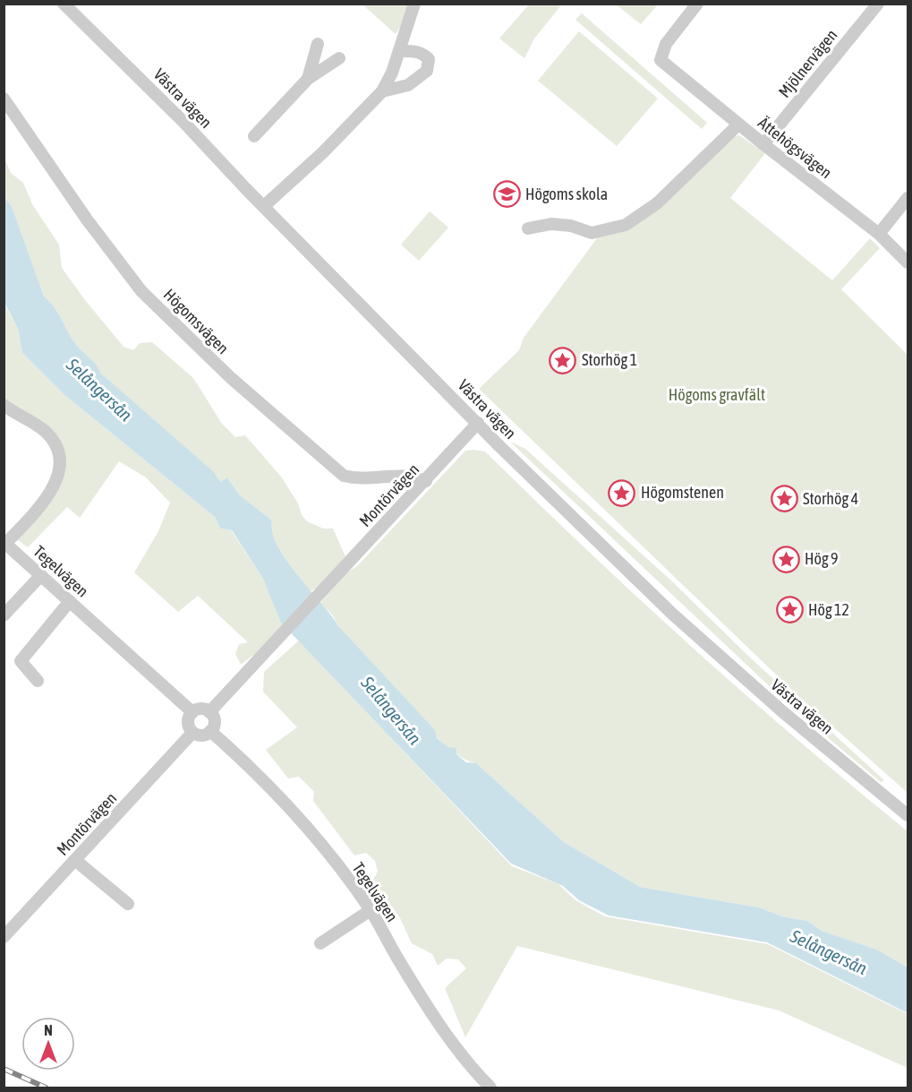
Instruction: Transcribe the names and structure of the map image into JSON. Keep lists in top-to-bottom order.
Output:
{
  "streets": {
    "street": [
      "Mjölnervägen",
      "Västra vägen",
      "Ättehögsvägen",
      "Högomsvägen",
      "Montörvägen",
      "Tegelvägen"
    ]
  },
  "crossings": [
    ["Mjölnervägen", "Ättehögsvägen"],
    ["Västra vägen", "Montörvägen"],
    ["Högomsvägen", "Montörvägen"],
    ["Montörvägen", "Tegelvägen"]
  ],
  "water": ["Selångersån"],
  "parks": ["Högoms gravfält"],
  "places": {
    "school or university": ["Högoms skola"],
    "place": [
      "Storhög 1",
      "Högomstenen",
      "Storhög 4",
      "Hög 9",
      "Hög 12"
    ]
  },
  "north": "top"
}
